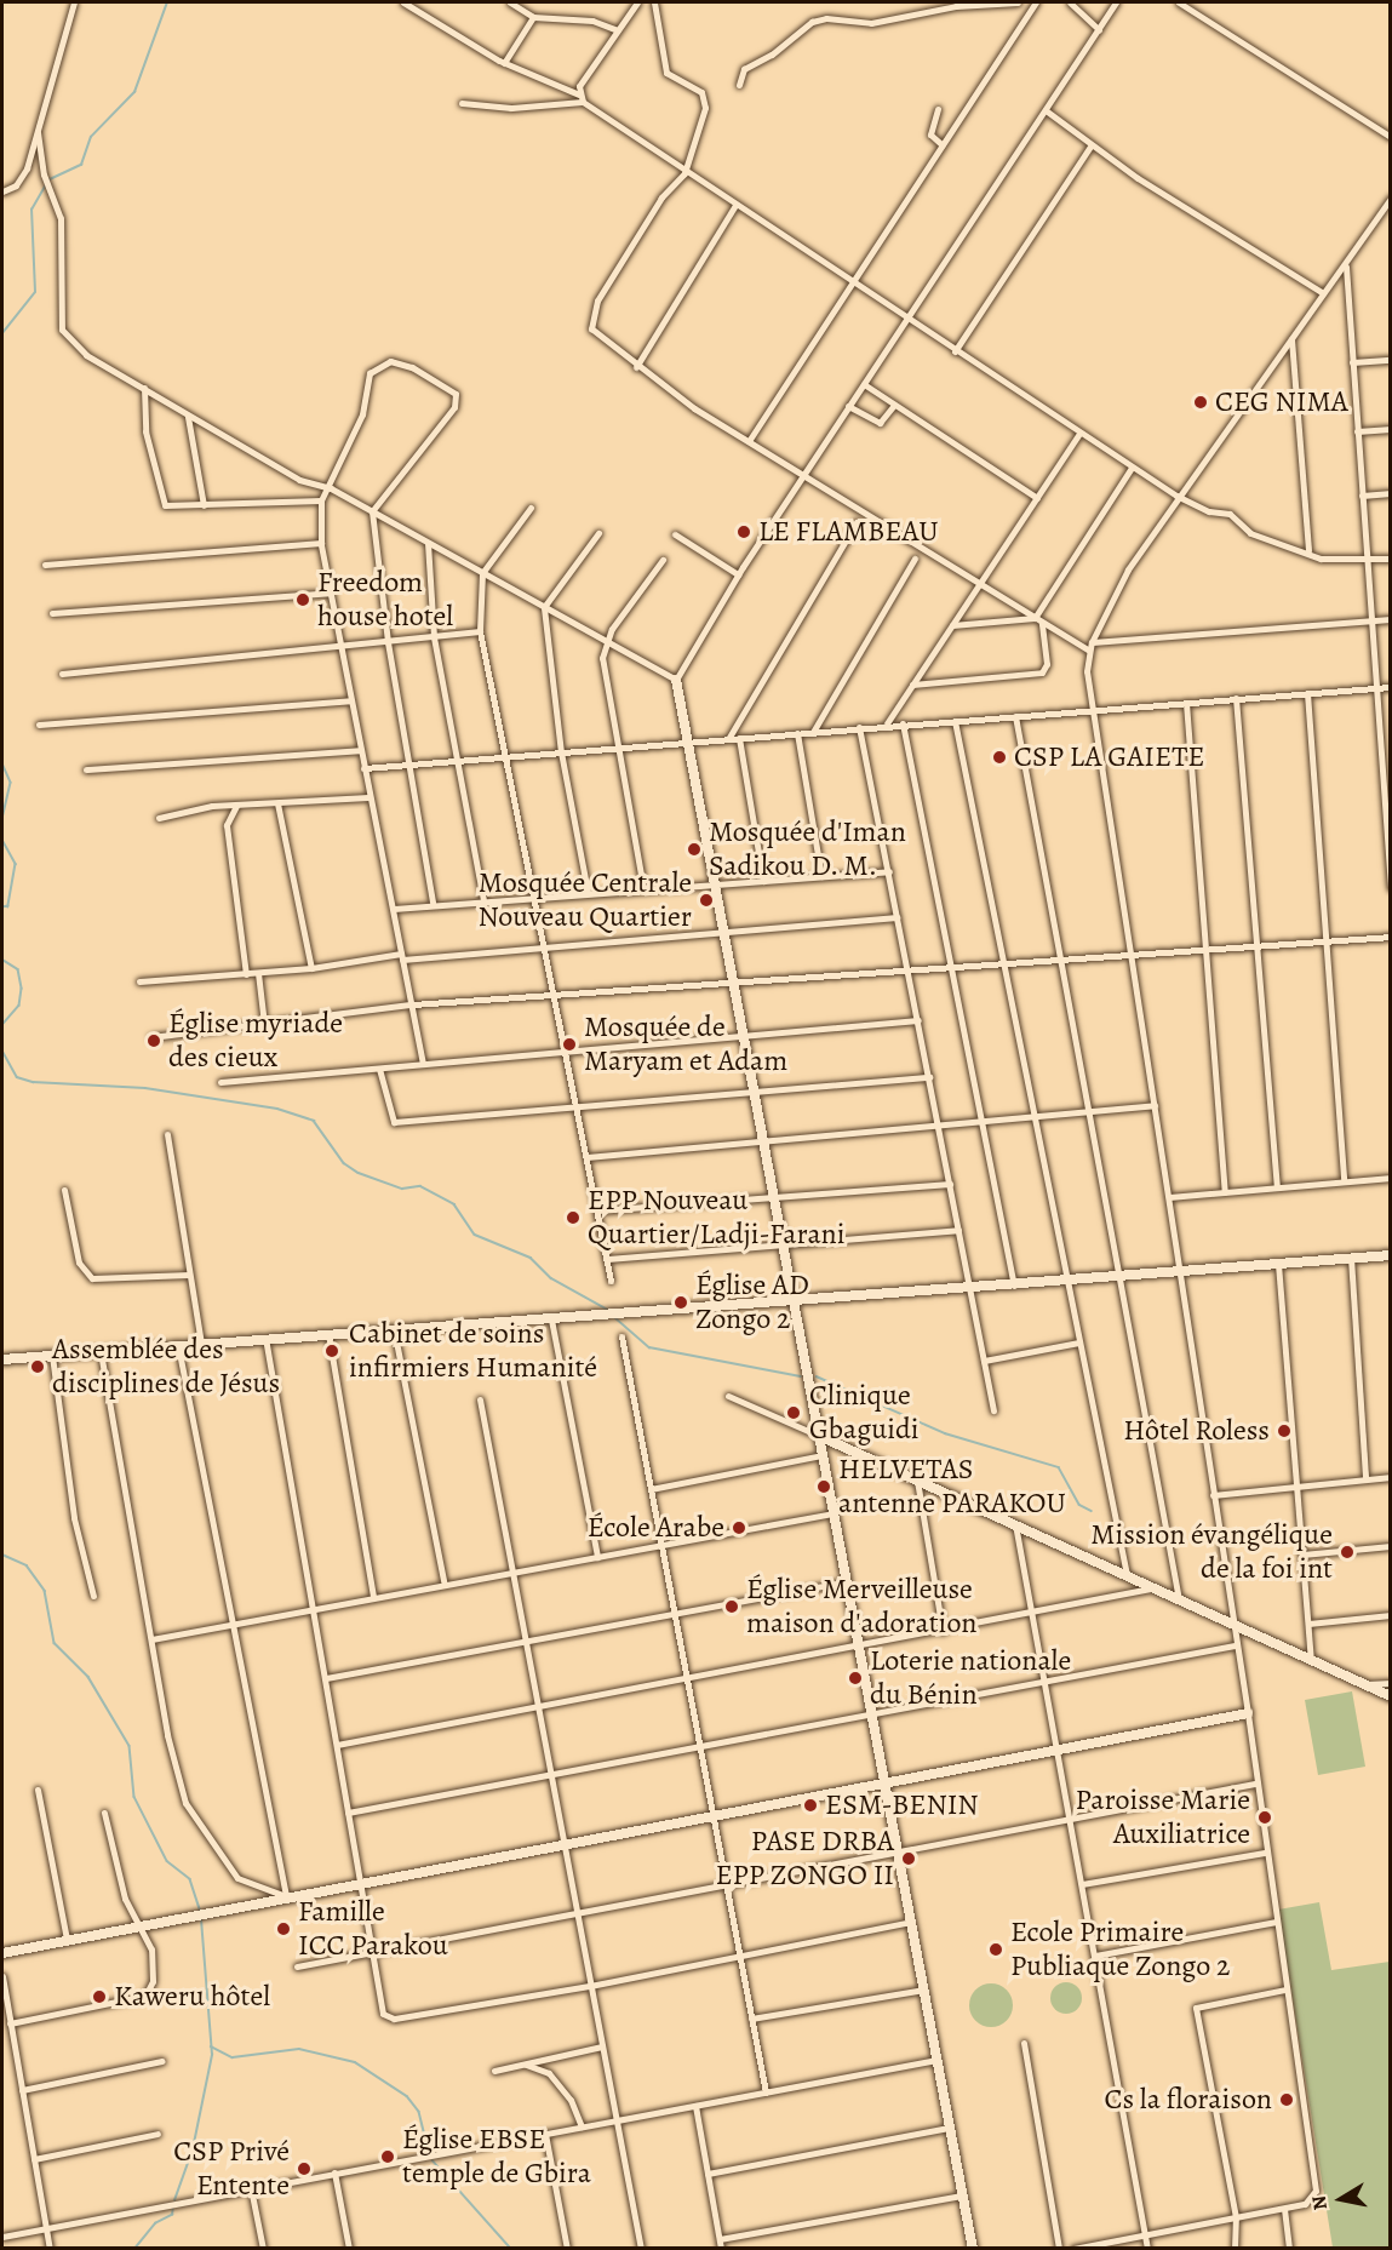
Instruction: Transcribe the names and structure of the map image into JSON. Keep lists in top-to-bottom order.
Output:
{
  "places": [
    "CEG NIMA",
    "LE FLAMBEAU",
    "Freedom house hotel",
    "CSP LA GAIETE",
    "Mosquée d'Iman Sadikou D. M.",
    "Mosquée Centrale Nouveau Quartier",
    "Église myriade des cieux",
    "Mosquée de Maryam et Adam",
    "EPP Nouveau Quartier/Ladji-Farani",
    "Église AD Zongo 2",
    "Cabinet de soins infirmiers Humanité",
    "Assemblée des disciplines de Jésus",
    "Clinique Gbaguidi",
    "Hôtel Roless",
    "HELVETAS antenne PARAKOU",
    "École Arabe",
    "Mission évangélique de la foi int",
    "Église Merveilleuse maison d'adoration",
    "Loterie nationale du Bénin",
    "ESM-BENIN",
    "Paroisse Marie Auxiliatrice",
    "PASE DRBA EPP ZONGO II",
    "Famille ICC Parakou",
    "Ecole Primaire Publiaque Zongo 2",
    "Kaweru hôtel",
    "Cs la floraison",
    "Église EBSE temple de Gbira",
    "CSP Privé Entente"
  ],
  "north": "left"
}
